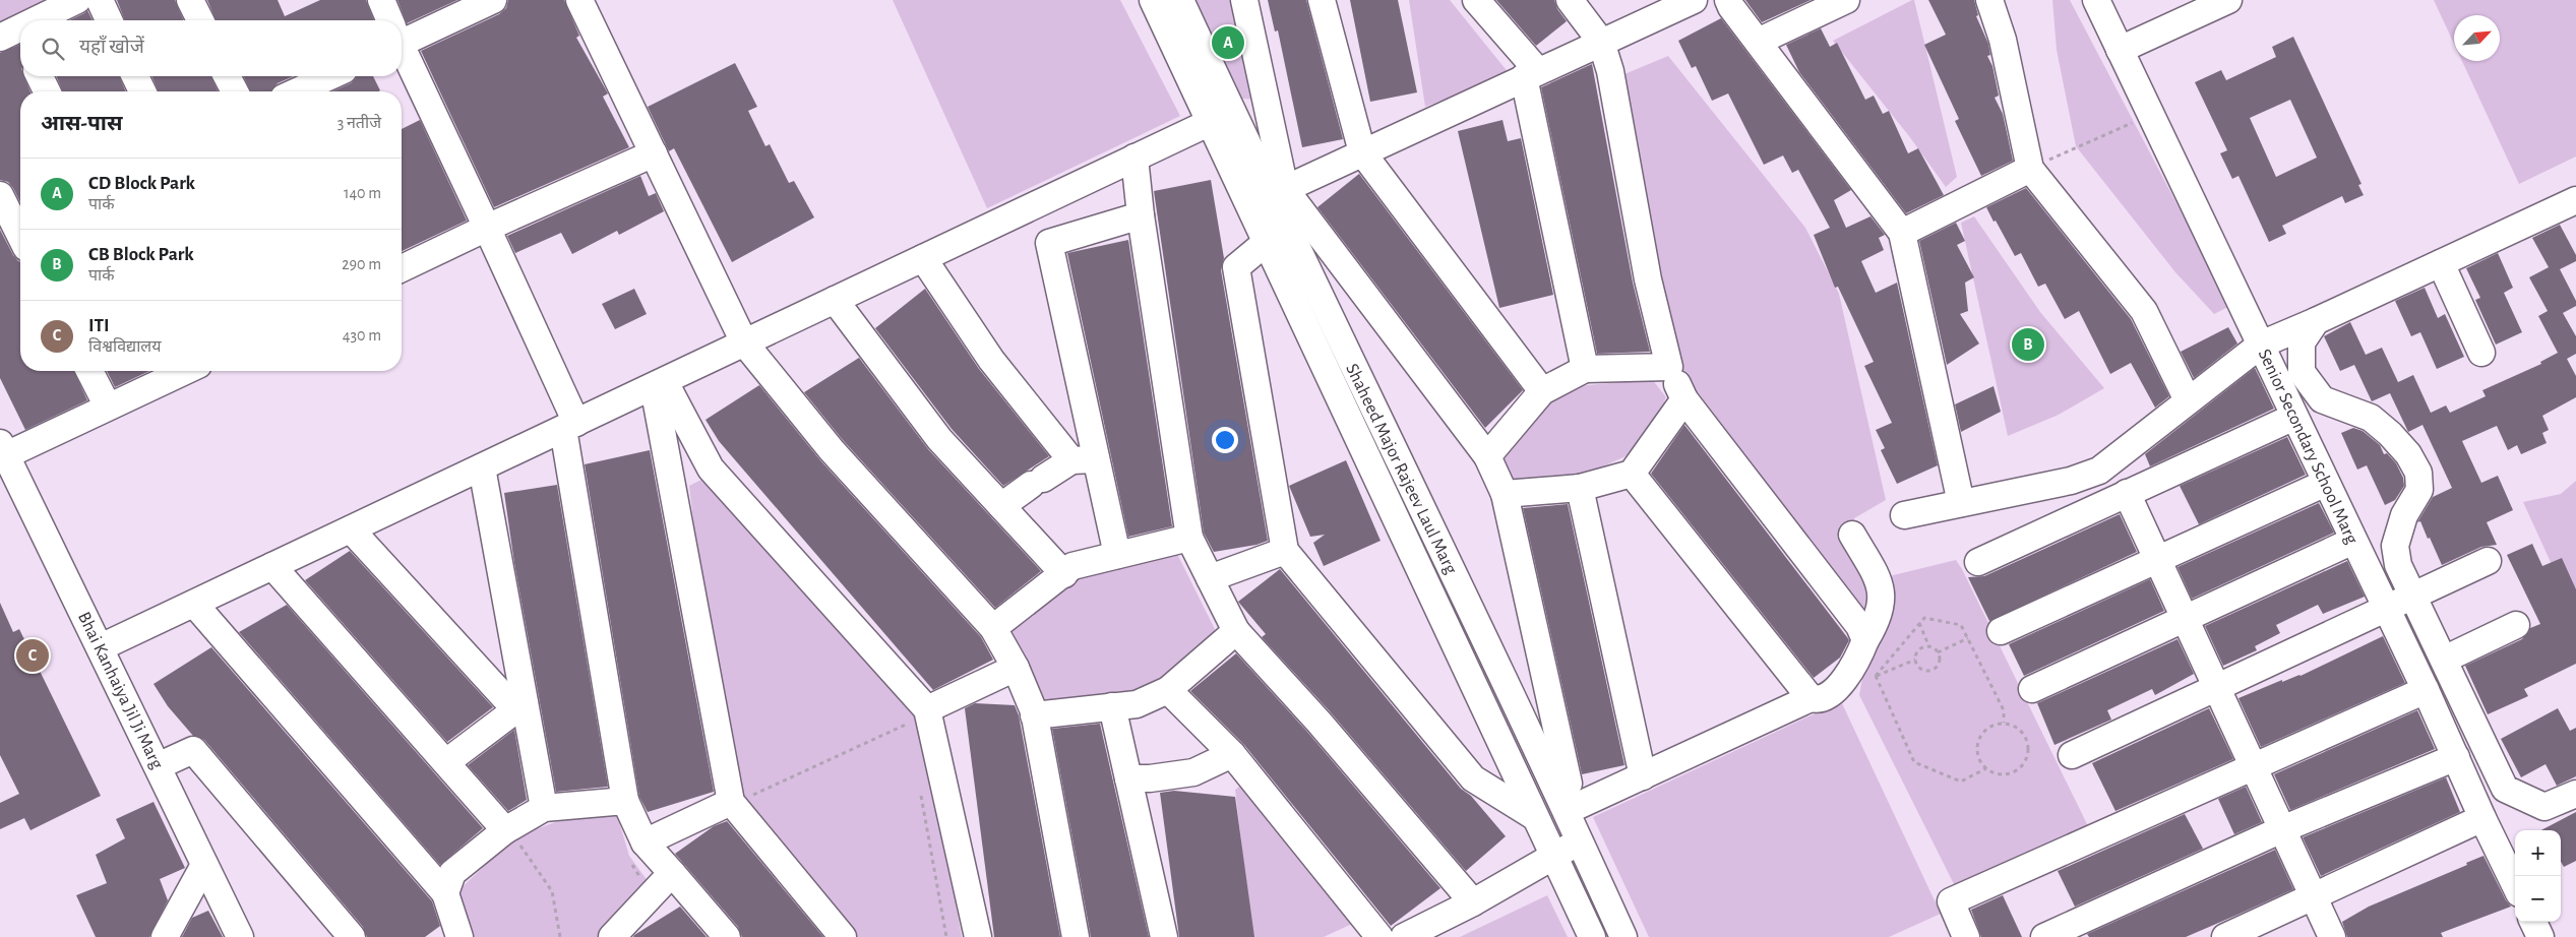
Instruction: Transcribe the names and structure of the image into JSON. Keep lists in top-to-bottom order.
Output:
{
  "streets": {
    "street": ["Senior Secondary School Marg", "Shaheed Major Rajeev Laul Marg", "Bhai Kanhaiya Jil Ji Marg"]
  },
  "north": "top right",
  "page": {
    "search": "यहाँ खोजें",
    "pins": ["A", "B", "C"],
    "heading": ["आस-पास", "3 नतीजे"],
    "list": [
      {
        "mark": "A",
        "name": "CD Block Park",
        "note": "पार्क",
        "value": "140 m"
      },
      {
        "mark": "B",
        "name": "CB Block Park",
        "note": "पार्क",
        "value": "290 m"
      },
      {
        "mark": "C",
        "name": "ITI",
        "note": "विश्वविद्यालय",
        "value": "430 m"
      }
    ],
    "map_buttons": ["+", "−"]
  }
}
